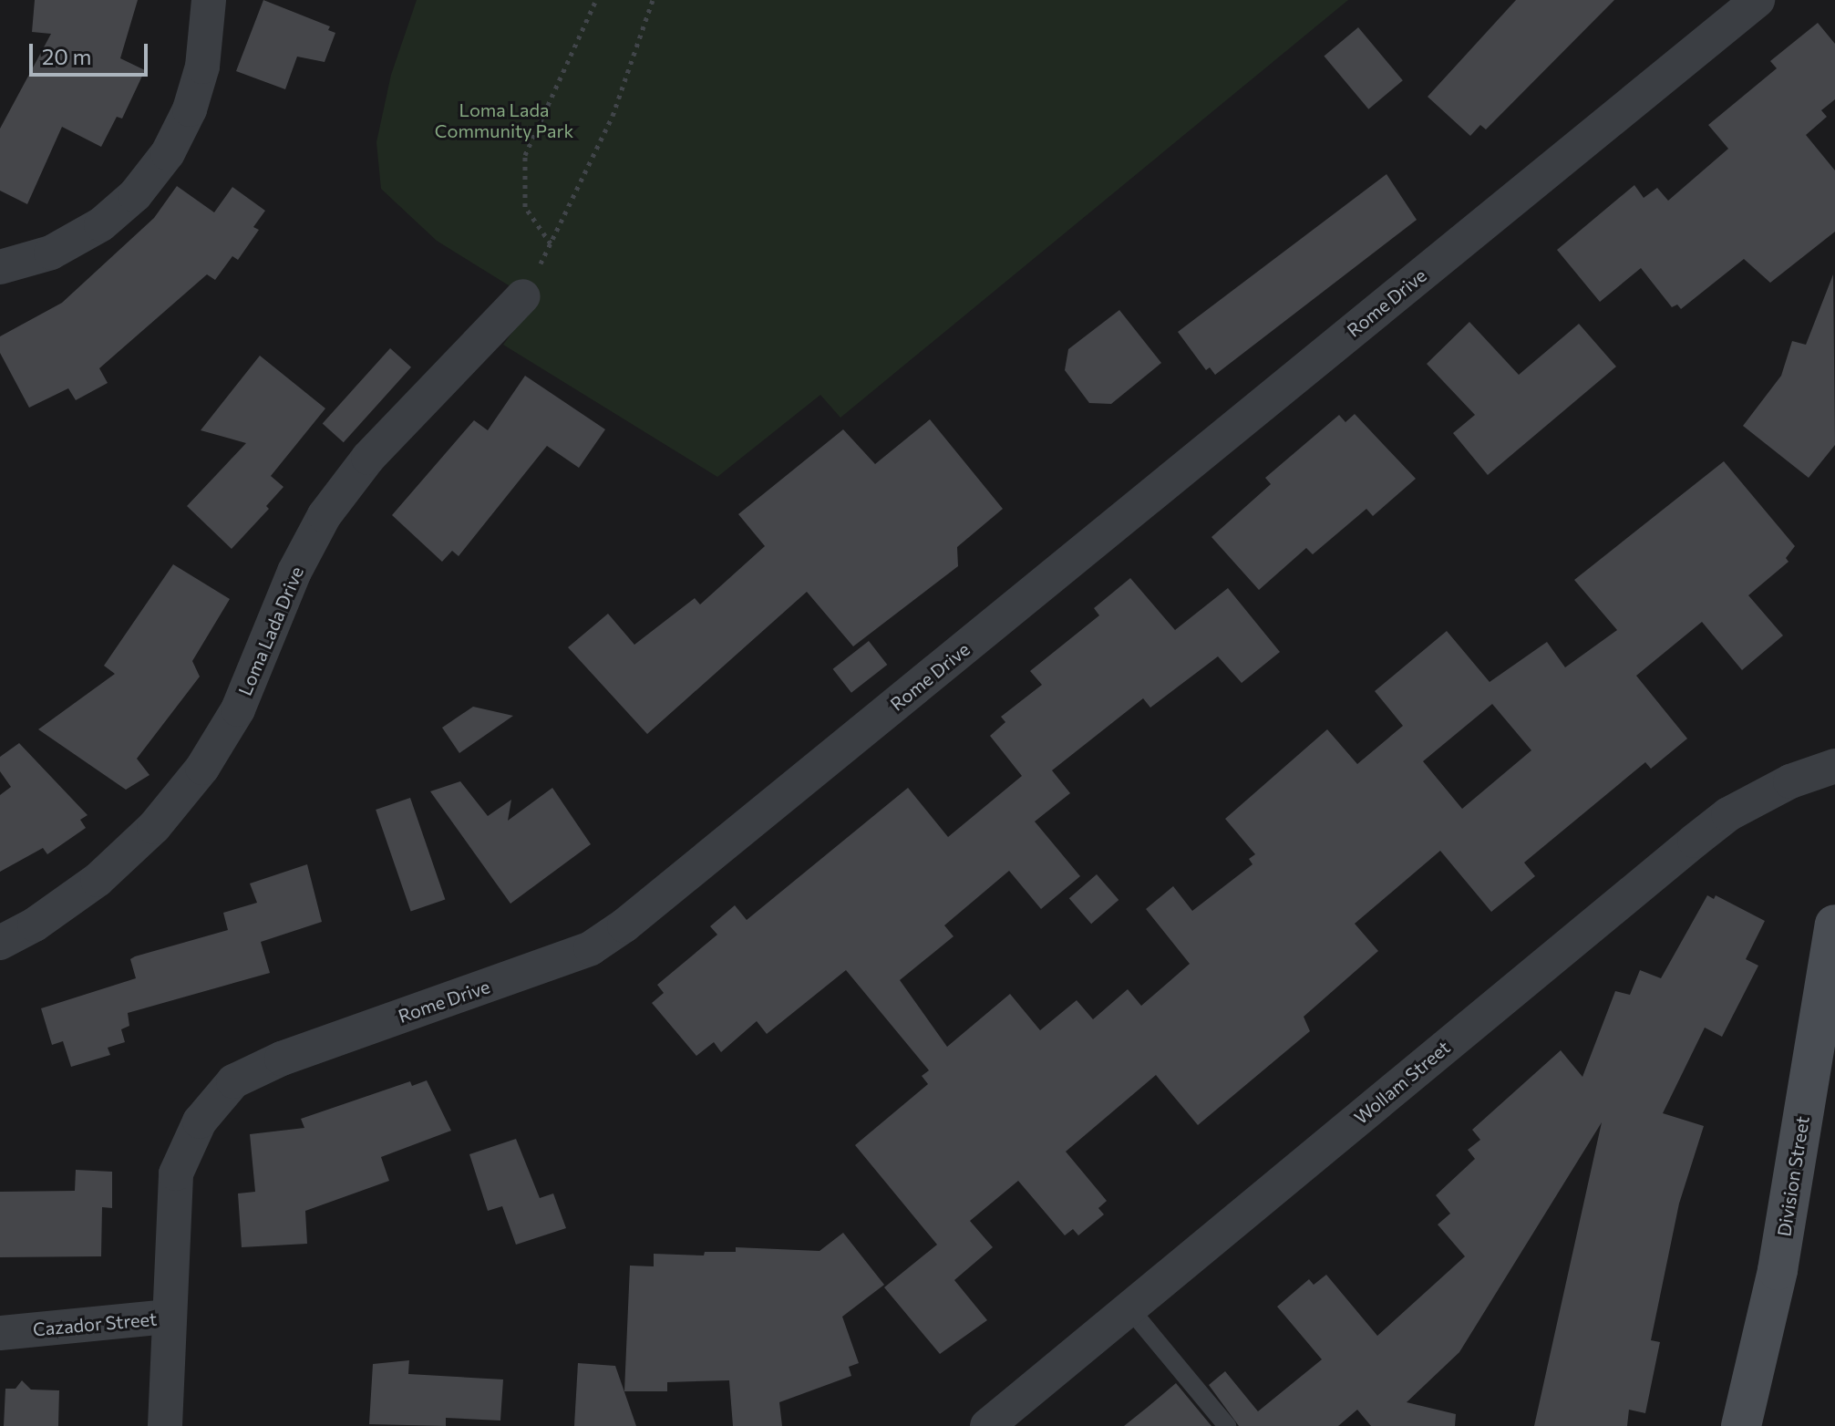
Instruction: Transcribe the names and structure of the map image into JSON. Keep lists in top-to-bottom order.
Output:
{
  "streets": {
    "street": [
      "Rome Drive",
      "Loma Lada Drive",
      "Wollam Street",
      "Division Street",
      "Cazador Street"
    ]
  },
  "crossings": [
    ["Rome Drive", "Cazador Street"]
  ],
  "parks": ["Loma Lada Community Park"],
  "scale_bar": "20 m"
}
